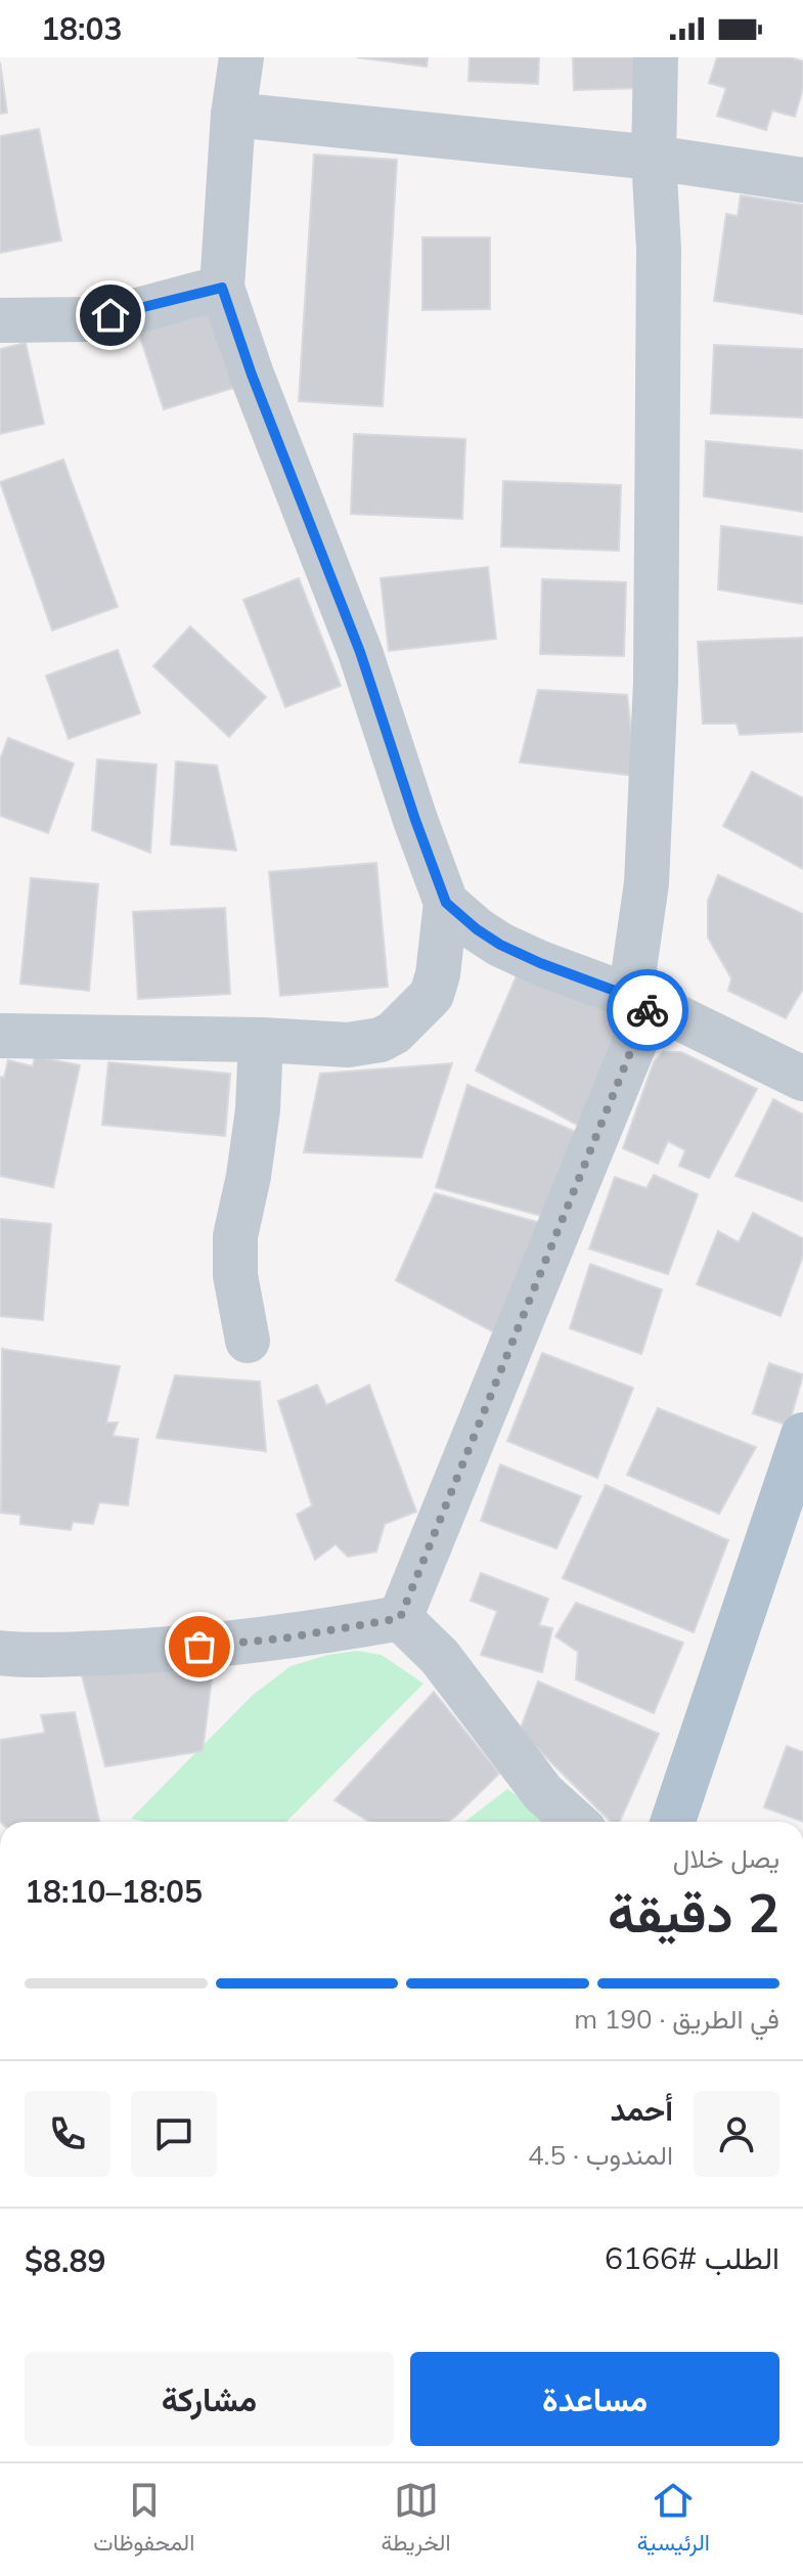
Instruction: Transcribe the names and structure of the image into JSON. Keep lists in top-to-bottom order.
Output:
{
  "page": {
    "status": "18:03",
    "heading": ["2 دقيقة", "يصل خلال", "18:05–18:10"],
    "panel": [
      "أحمد",
      "المندوب · 4.5",
      "الطلب #6166",
      "$8.89"
    ],
    "bar": "في الطريق · 190 m",
    "buttons": ["مساعدة", "مشاركة"],
    "tabs": ["الرئيسية", "الخريطة", "المحفوظات"]
  }
}
